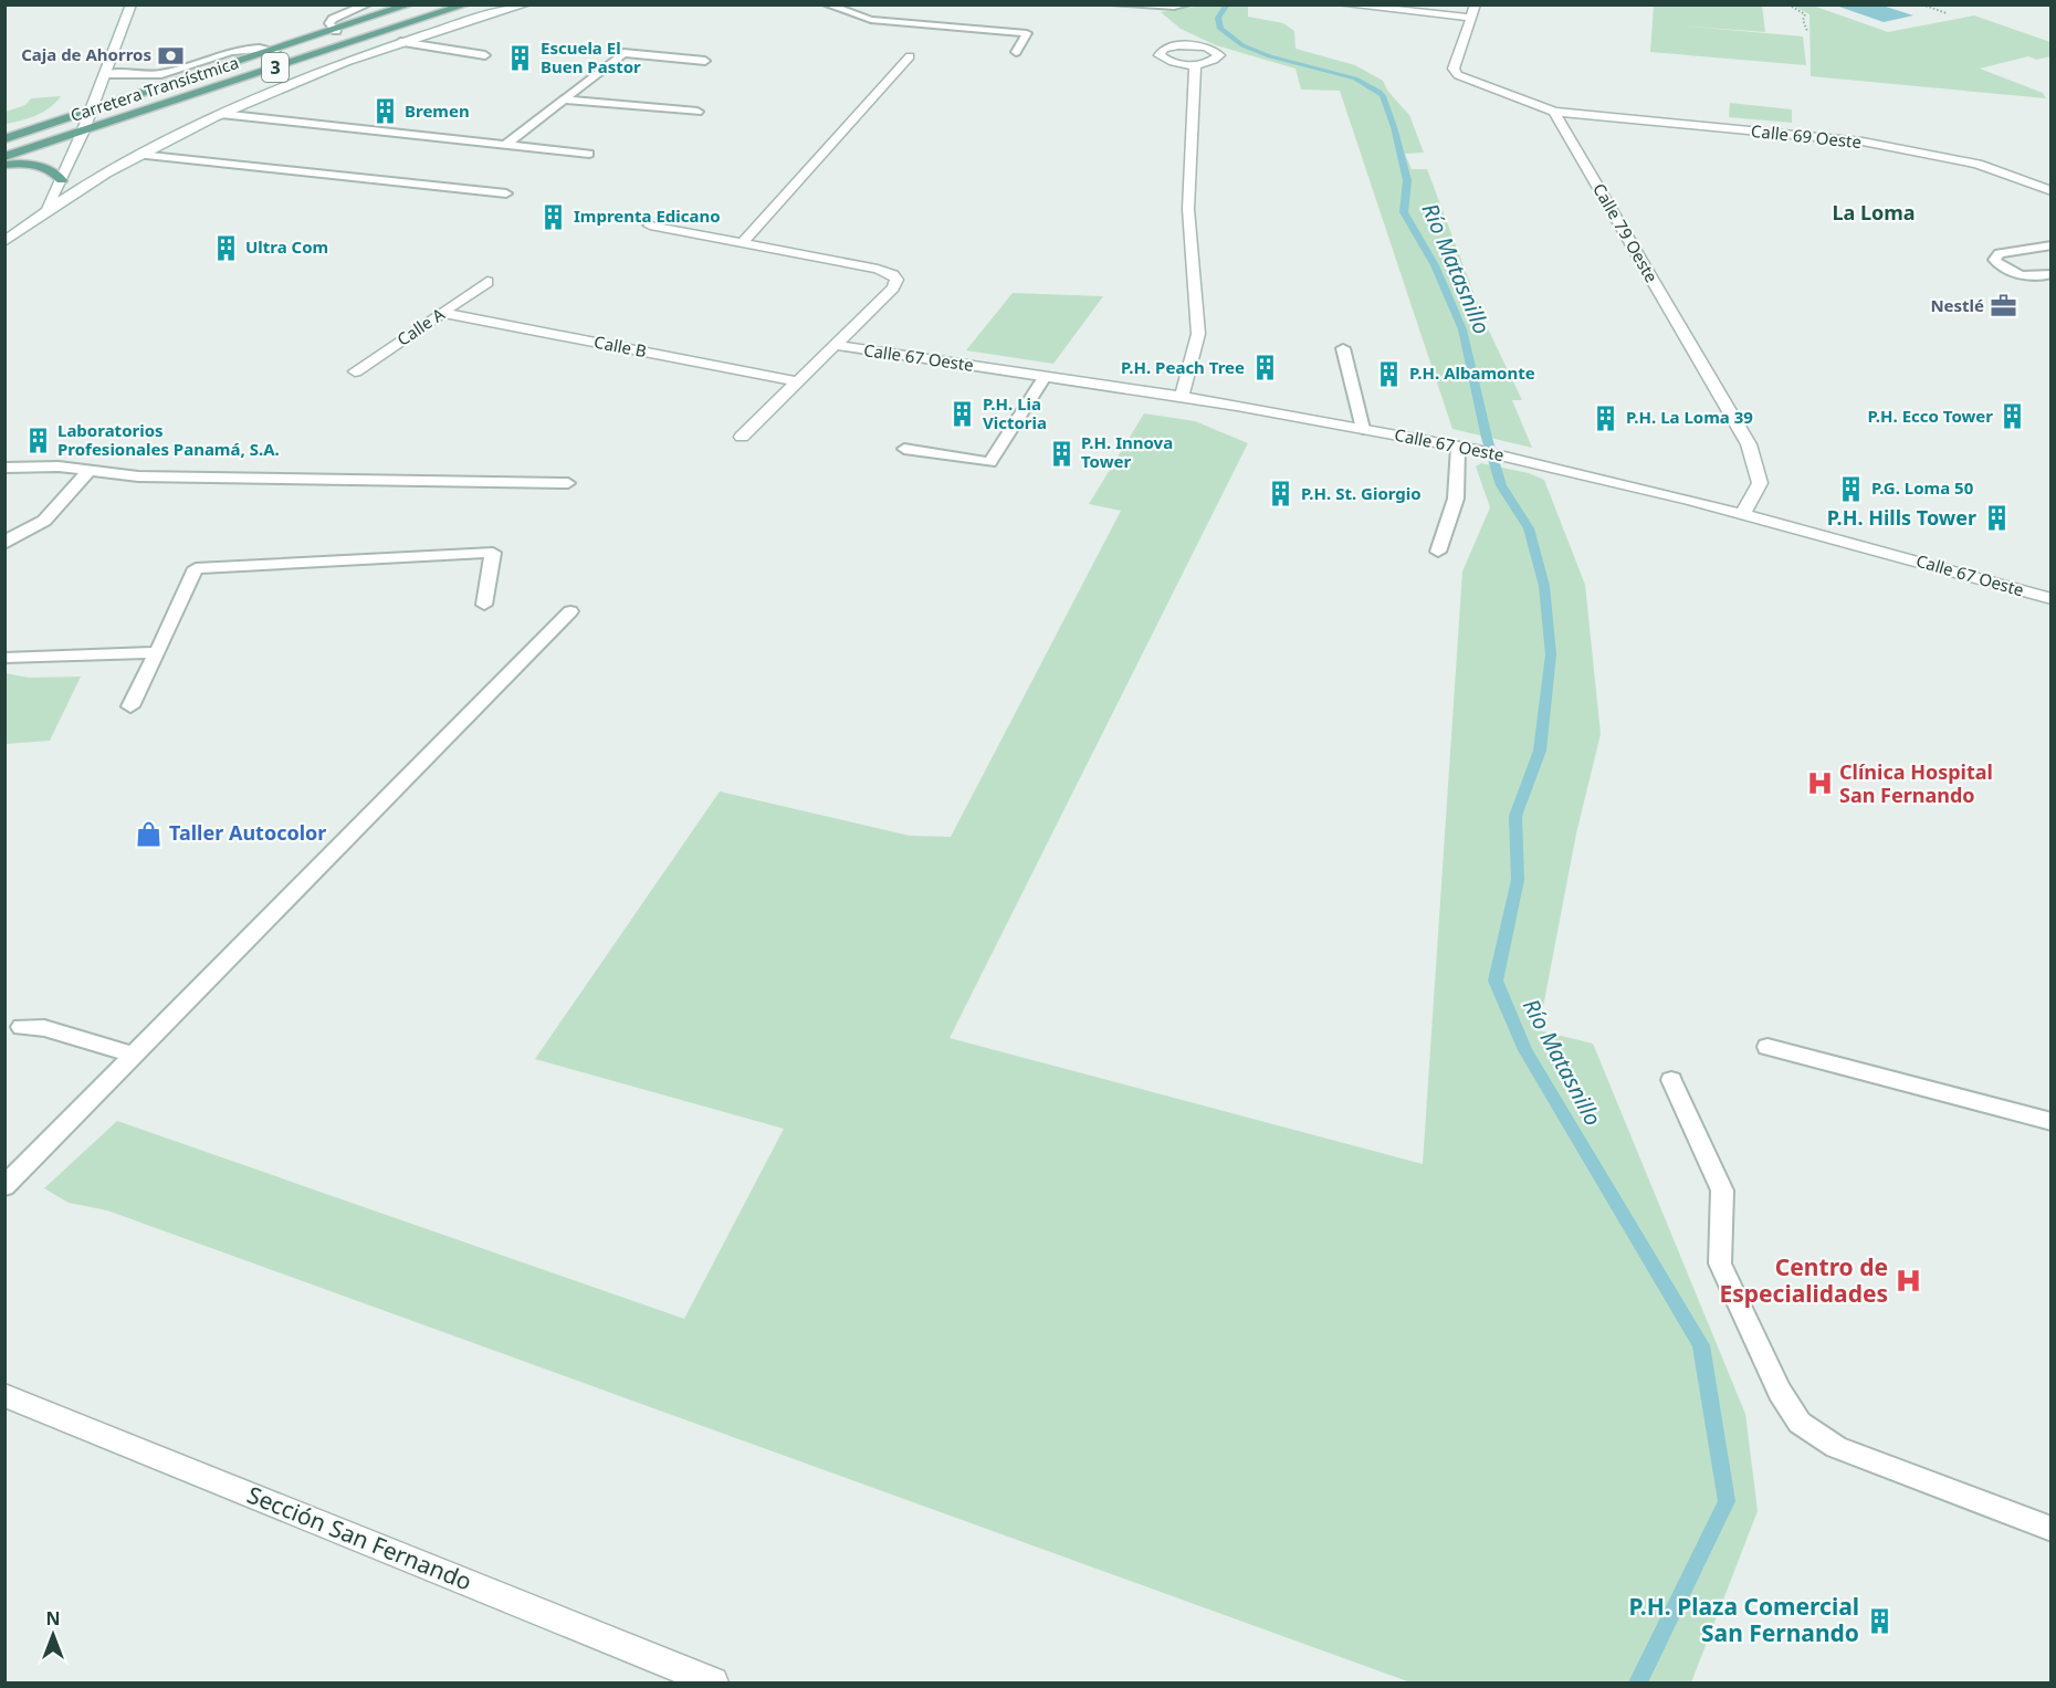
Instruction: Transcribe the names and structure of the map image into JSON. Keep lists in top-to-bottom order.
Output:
{
  "streets": {
    "main road": ["3", "Carretera Transístmica"],
    "street": [
      "Calle 69 Oeste",
      "Calle 79 Oeste",
      "Calle A",
      "Calle B",
      "Calle 67 Oeste",
      "Sección San Fernando"
    ]
  },
  "crossings": [
    ["Calle 69 Oeste", "Calle 79 Oeste"],
    ["Calle 79 Oeste", "Calle 67 Oeste"],
    ["Calle A", "Calle B"]
  ],
  "districts": ["La Loma"],
  "water": ["Río Matasnillo"],
  "places": {
    "bank": ["Caja de Ahorros"],
    "building": [
      "Escuela El Buen Pastor",
      "Bremen",
      "Imprenta Edicano",
      "Ultra Com",
      "P.H. Peach Tree",
      "P.H. Albamonte",
      "P.H. Lia Victoria",
      "P.H. Ecco Tower",
      "P.H. La Loma 39",
      "Laboratorios Profesionales Panamá, S.A.",
      "P.H. Innova Tower",
      "P.G. Loma 50",
      "P.H. St. Giorgio",
      "P.H. Hills Tower",
      "P.H. Plaza Comercial San Fernando"
    ],
    "office": ["Nestlé"],
    "hospital": ["Clínica Hospital San Fernando", "Centro de Especialidades"],
    "shop": ["Taller Autocolor"]
  },
  "north": "top"
}
